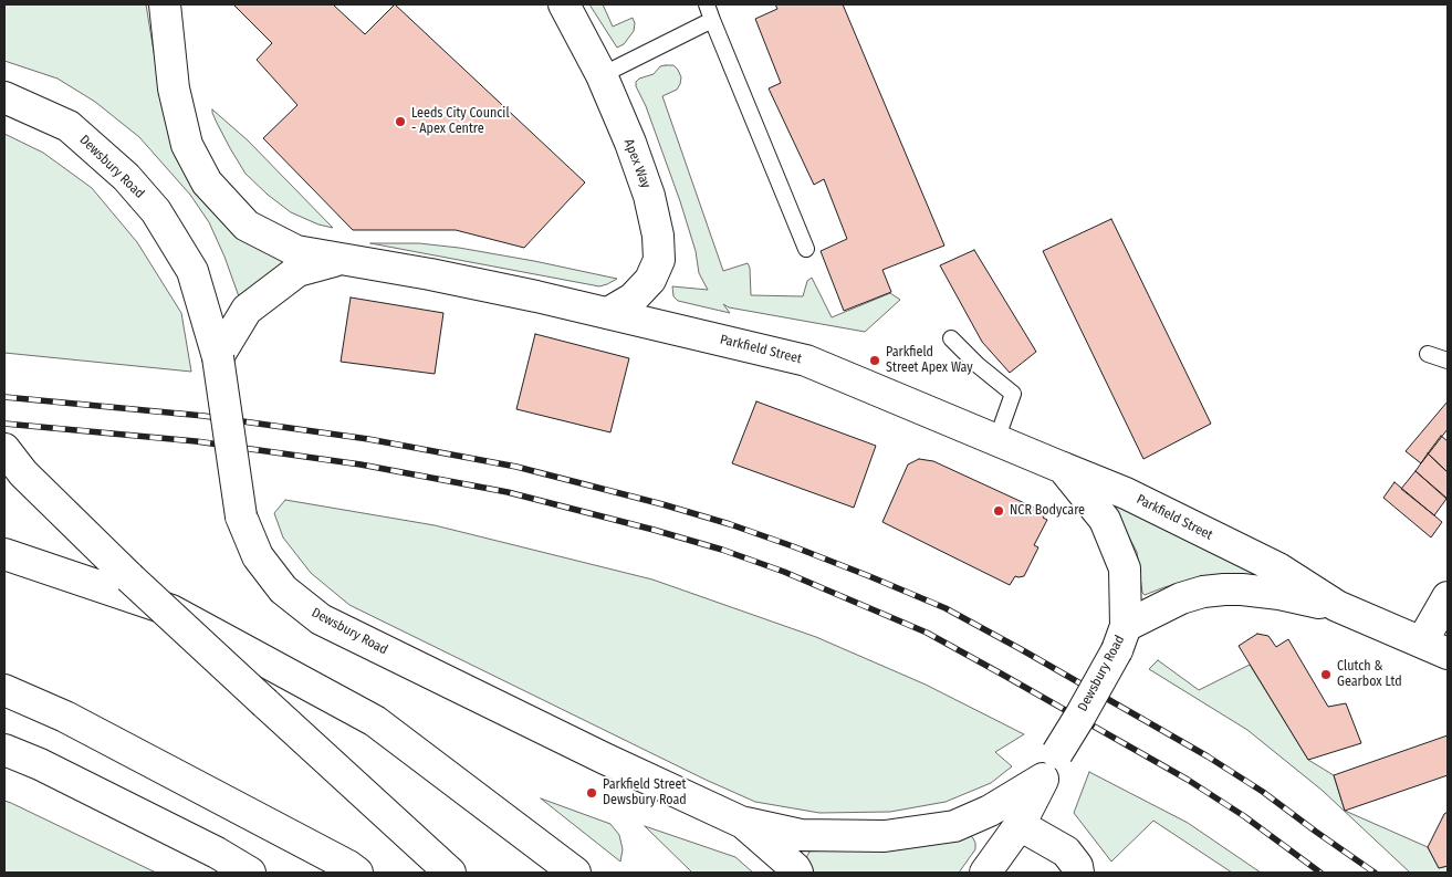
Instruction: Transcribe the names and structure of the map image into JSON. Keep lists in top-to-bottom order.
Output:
{
  "streets": {
    "main road": ["Apex Way", "Dewsbury Road", "Parkfield Street"]
  },
  "crossings": [
    ["Apex Way", "Parkfield Street"],
    ["Dewsbury Road", "Parkfield Street"]
  ],
  "places": [
    "Leeds City Council - Apex Centre",
    "Parkfield Street Apex Way",
    "NCR Bodycare",
    "Clutch & Gearbox Ltd",
    "Parkfield Street Dewsbury Road"
  ]
}
